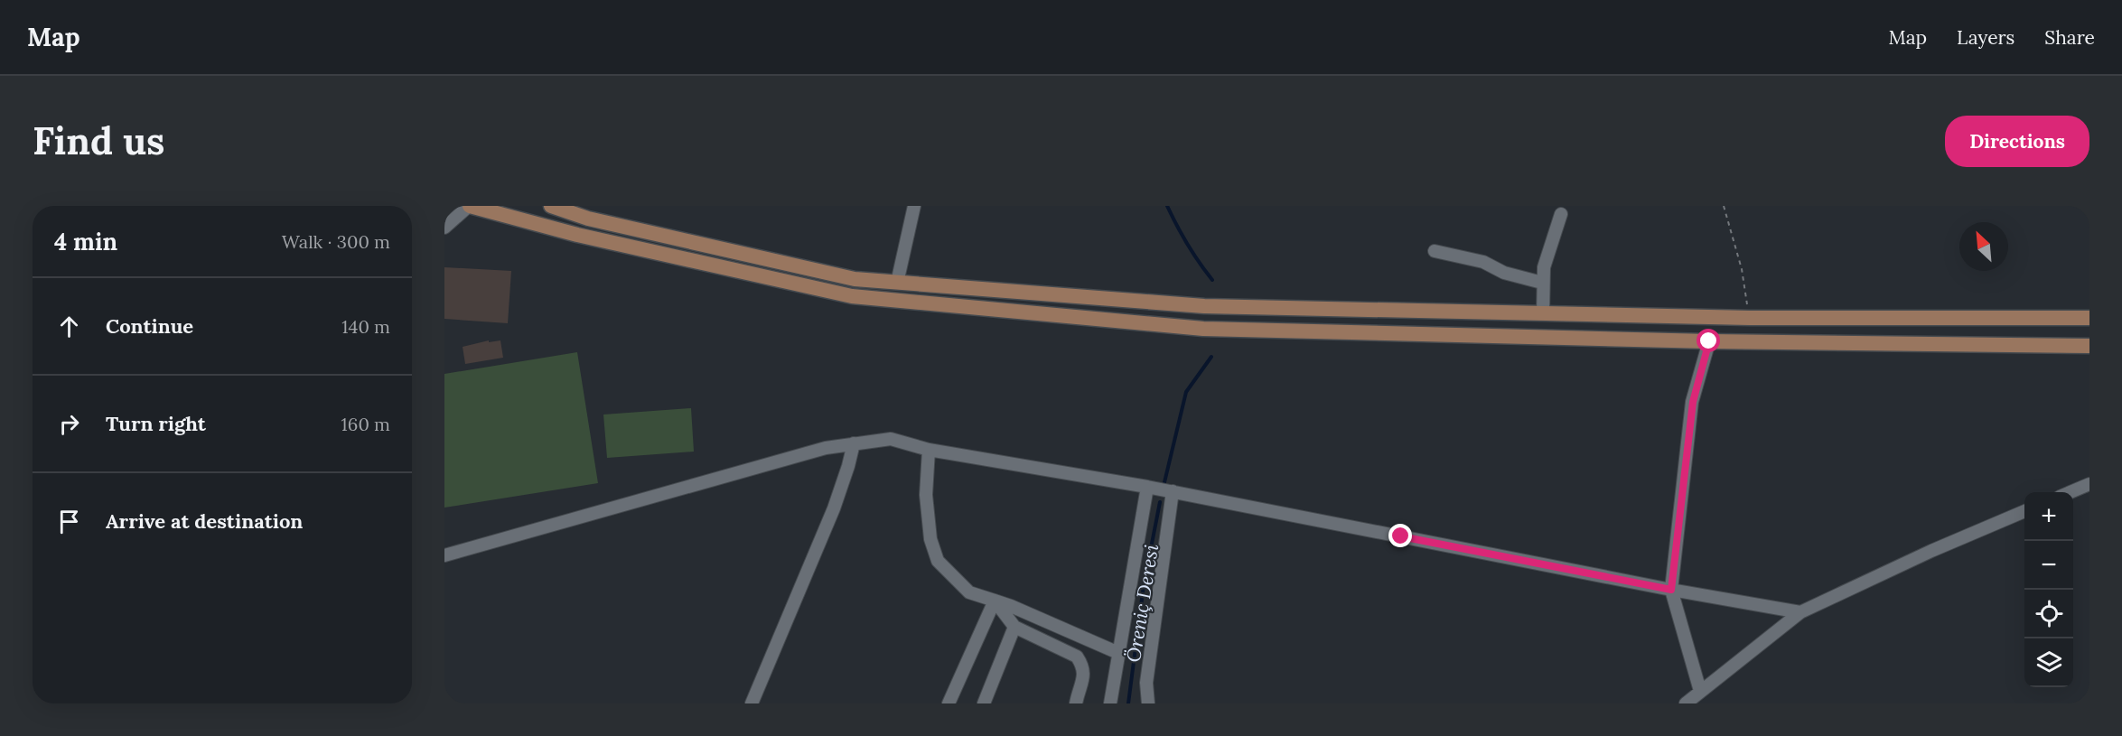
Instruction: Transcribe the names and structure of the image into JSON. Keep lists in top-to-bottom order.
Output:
{
  "water": ["Öreniç Deresi"],
  "north": "top left",
  "page": {
    "header": "Map",
    "nav": ["Map", "Layers", "Share"],
    "buttons": "Directions",
    "title": "Find us",
    "heading": ["4 min", "Walk · 300 m"],
    "list": [
      ["Continue", "140 m"],
      ["Turn right", "160 m"],
      "Arrive at destination"
    ],
    "map_buttons": ["+", "−"]
  }
}
